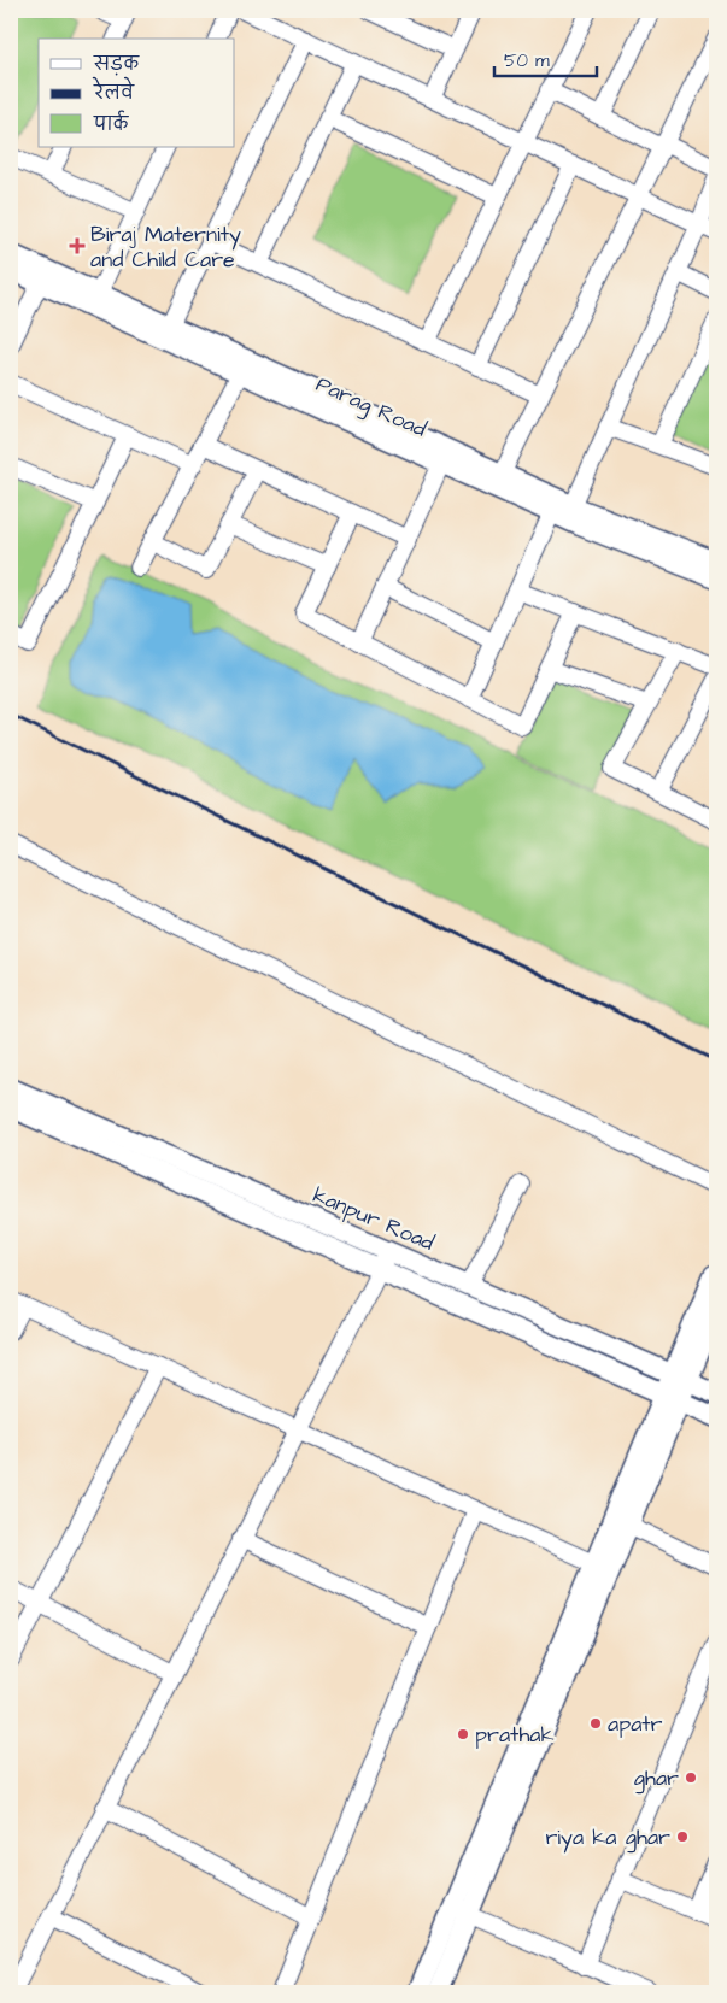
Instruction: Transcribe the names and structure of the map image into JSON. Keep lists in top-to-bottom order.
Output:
{
  "streets": {
    "street": ["Parag Road", "kanpur Road"]
  },
  "places": {
    "health": ["Biraj Maternity and Child Care"],
    "other": [
      "apatr",
      "prathak",
      "ghar",
      "riya ka ghar"
    ]
  },
  "legend": ["सड़क", "रेलवे", "पार्क"],
  "scale_bar": "50 m"
}
